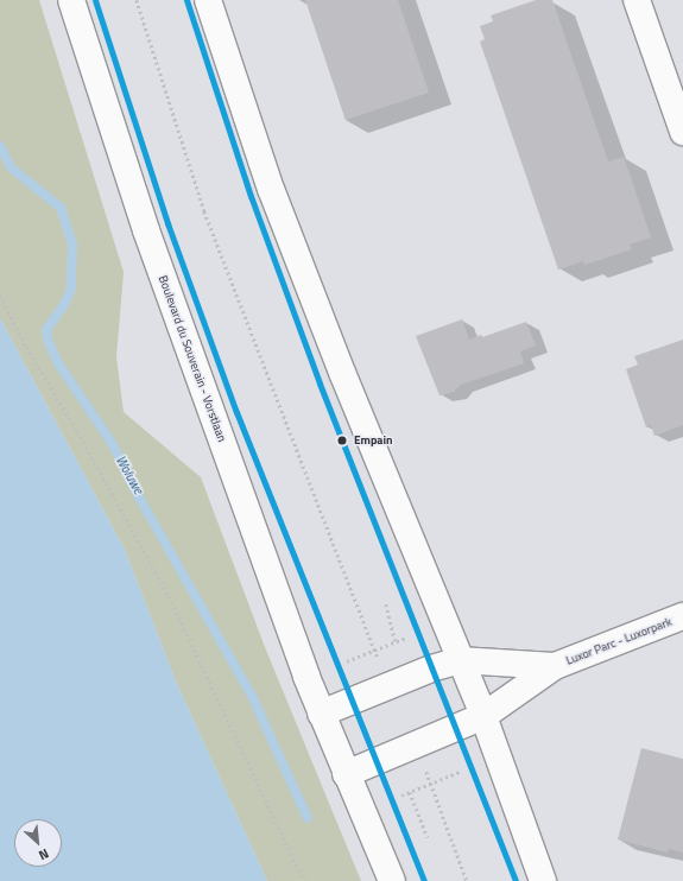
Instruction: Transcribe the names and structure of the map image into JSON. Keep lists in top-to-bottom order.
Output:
{
  "streets": {
    "main road": ["Boulevard du Souverain - Vorstlaan", "Luxor Parc - Luxorpark"]
  },
  "water": ["Woluwe"],
  "places": ["Empain"],
  "north": "bottom right"
}
